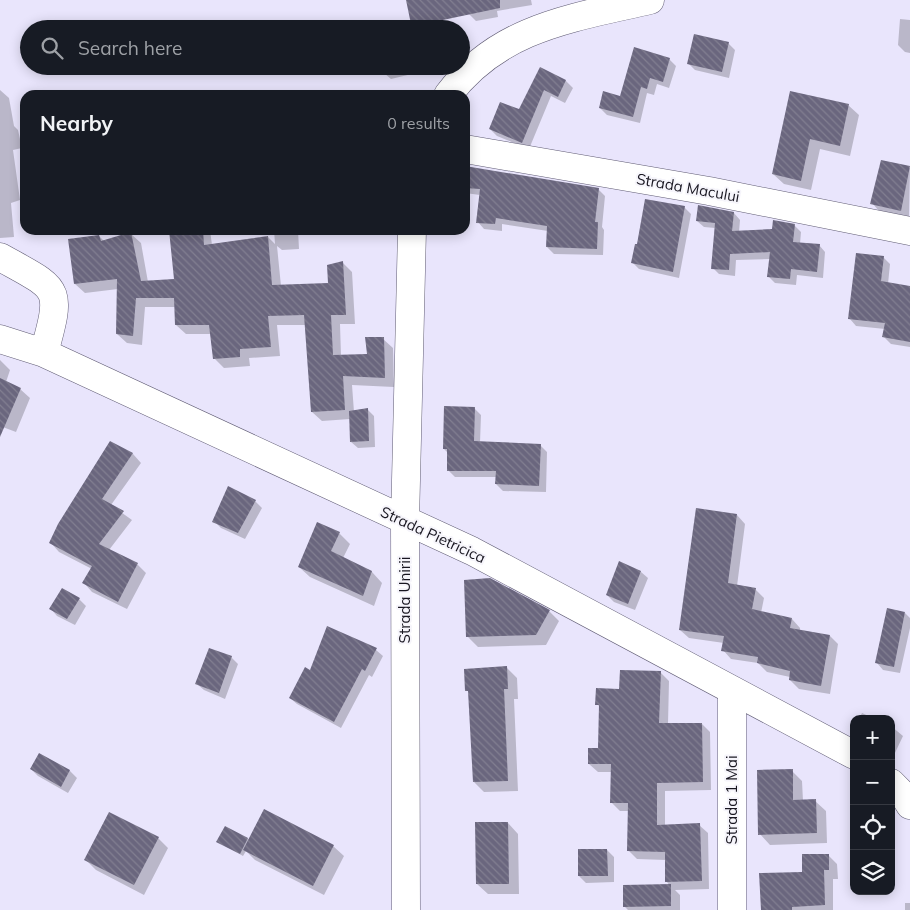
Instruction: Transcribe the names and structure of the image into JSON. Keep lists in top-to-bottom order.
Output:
{
  "streets": {
    "street": [
      "Strada Macului",
      "Strada Pietricica",
      "Strada Unirii",
      "Strada 1 Mai"
    ]
  },
  "crossings": [
    ["Strada Pietricica", "Strada Unirii"],
    ["Strada Pietricica", "Strada 1 Mai"]
  ],
  "page": {
    "search": "Search here",
    "heading": ["Nearby", "0 results"],
    "map_buttons": ["+", "−"]
  }
}
